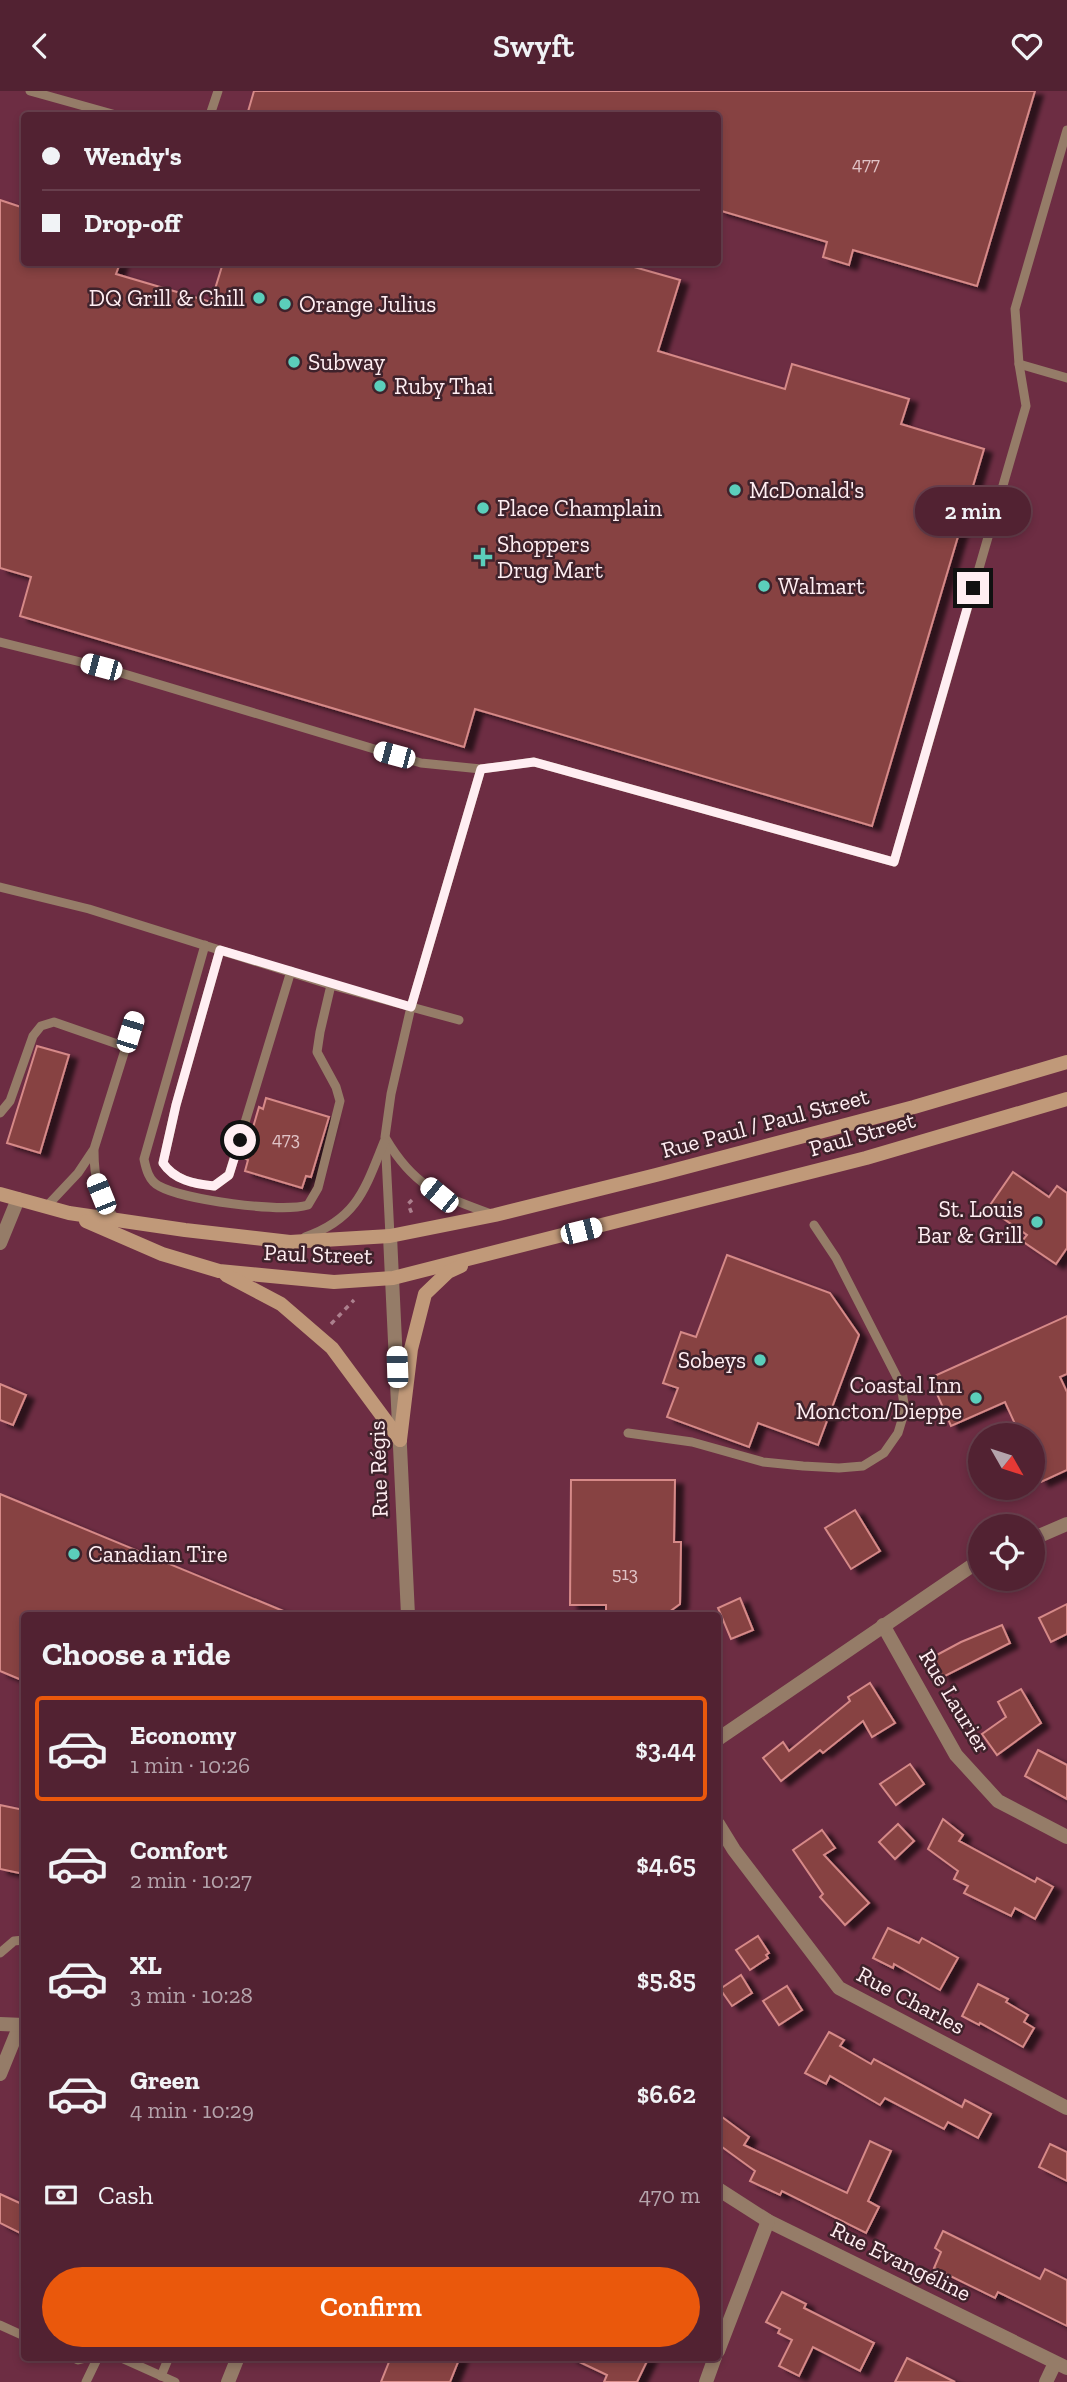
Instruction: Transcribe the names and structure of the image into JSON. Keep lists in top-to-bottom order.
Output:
{
  "streets": {
    "main road": ["Rue Paul / Paul Street", "Paul Street"],
    "street": [
      "Rue Régis",
      "Rue Laurier",
      "Rue Charles",
      "Rue Evangéline"
    ]
  },
  "crossings": [
    ["Rue Paul / Paul Street", "Paul Street"],
    ["Paul Street", "Rue Régis"]
  ],
  "places": {
    "other": [
      "DQ Grill & Chill",
      "Orange Julius",
      "Subway",
      "Ruby Thai",
      "McDonald's",
      "Place Champlain",
      "Walmart",
      "St. Louis Bar & Grill",
      "Sobeys",
      "Coastal Inn Moncton/Dieppe",
      "Canadian Tire"
    ],
    "health": ["Shoppers Drug Mart"]
  },
  "house_numbers": ["477", "473", "513"],
  "north": "bottom right",
  "page": {
    "header": "Swyft",
    "banner": ["Wendy's", "Drop-off"],
    "bubble": "2 min",
    "heading": "Choose a ride",
    "list": [
      {
        "name": "Economy",
        "note": "1 min · 10:26",
        "value": "$3.44"
      },
      {
        "name": "Comfort",
        "note": "2 min · 10:27",
        "value": "$4.65"
      },
      {
        "name": "XL",
        "note": "3 min · 10:28",
        "value": "$5.85"
      },
      {
        "name": "Green",
        "note": "4 min · 10:29",
        "value": "$6.62"
      }
    ],
    "pay": ["Cash", "470 m"],
    "buttons": "Confirm"
  }
}
